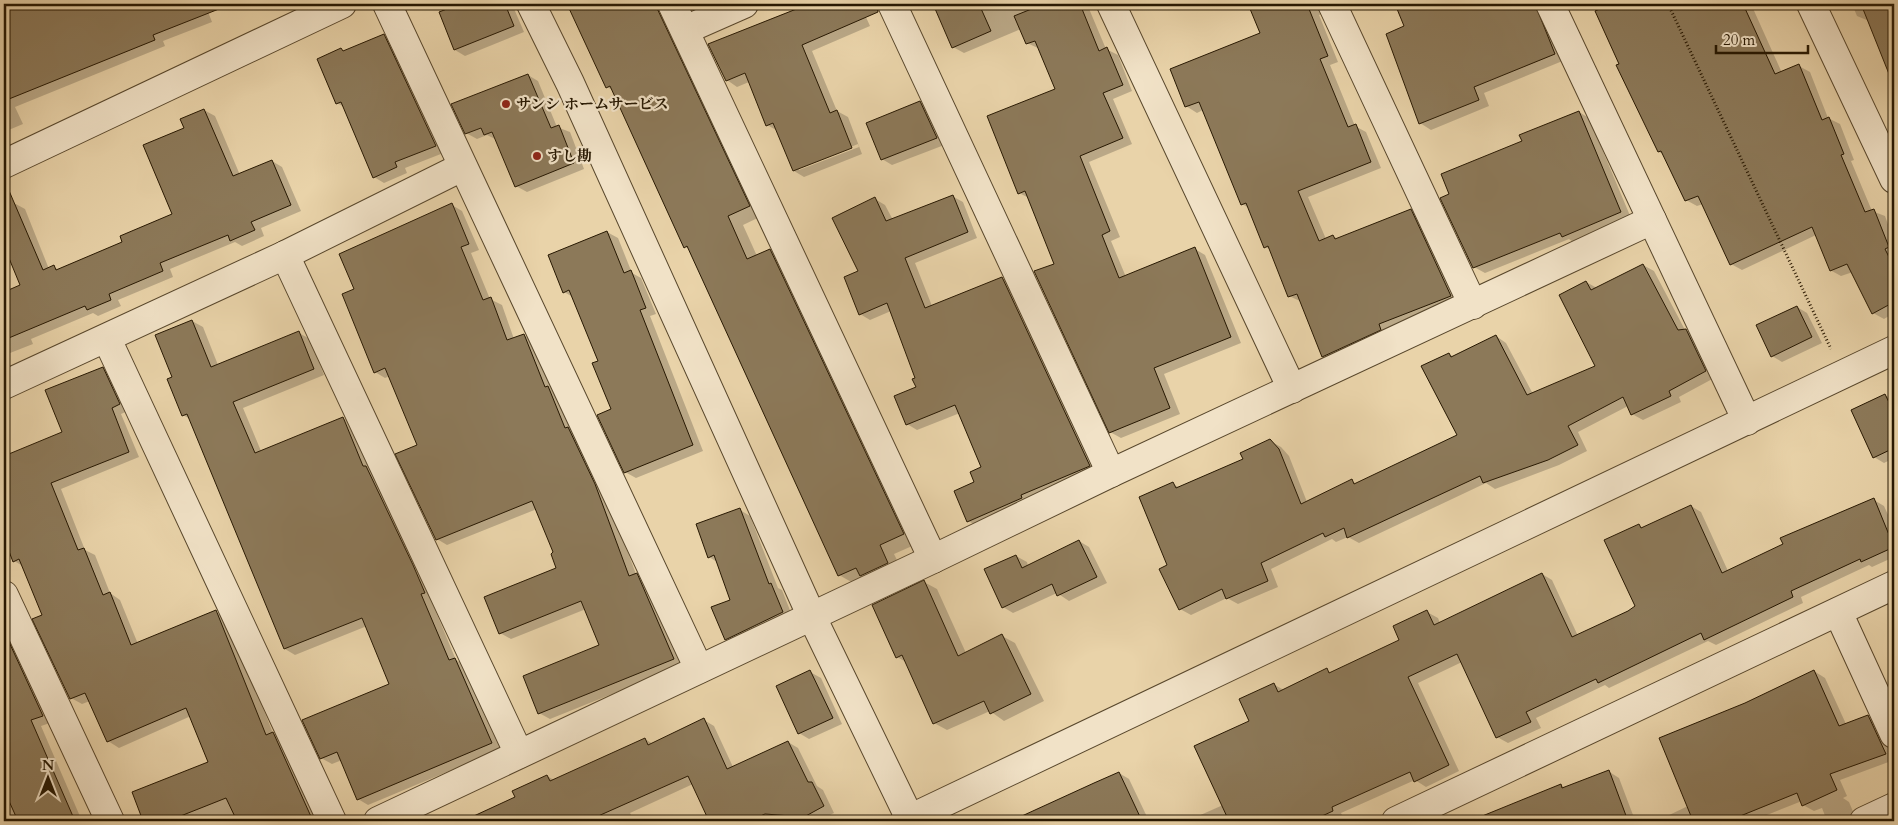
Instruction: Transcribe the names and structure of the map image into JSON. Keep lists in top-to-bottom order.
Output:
{
  "places": ["サンシ ホームサービス", "すし勘"],
  "scale_bar": "20 m",
  "north": "top"
}
